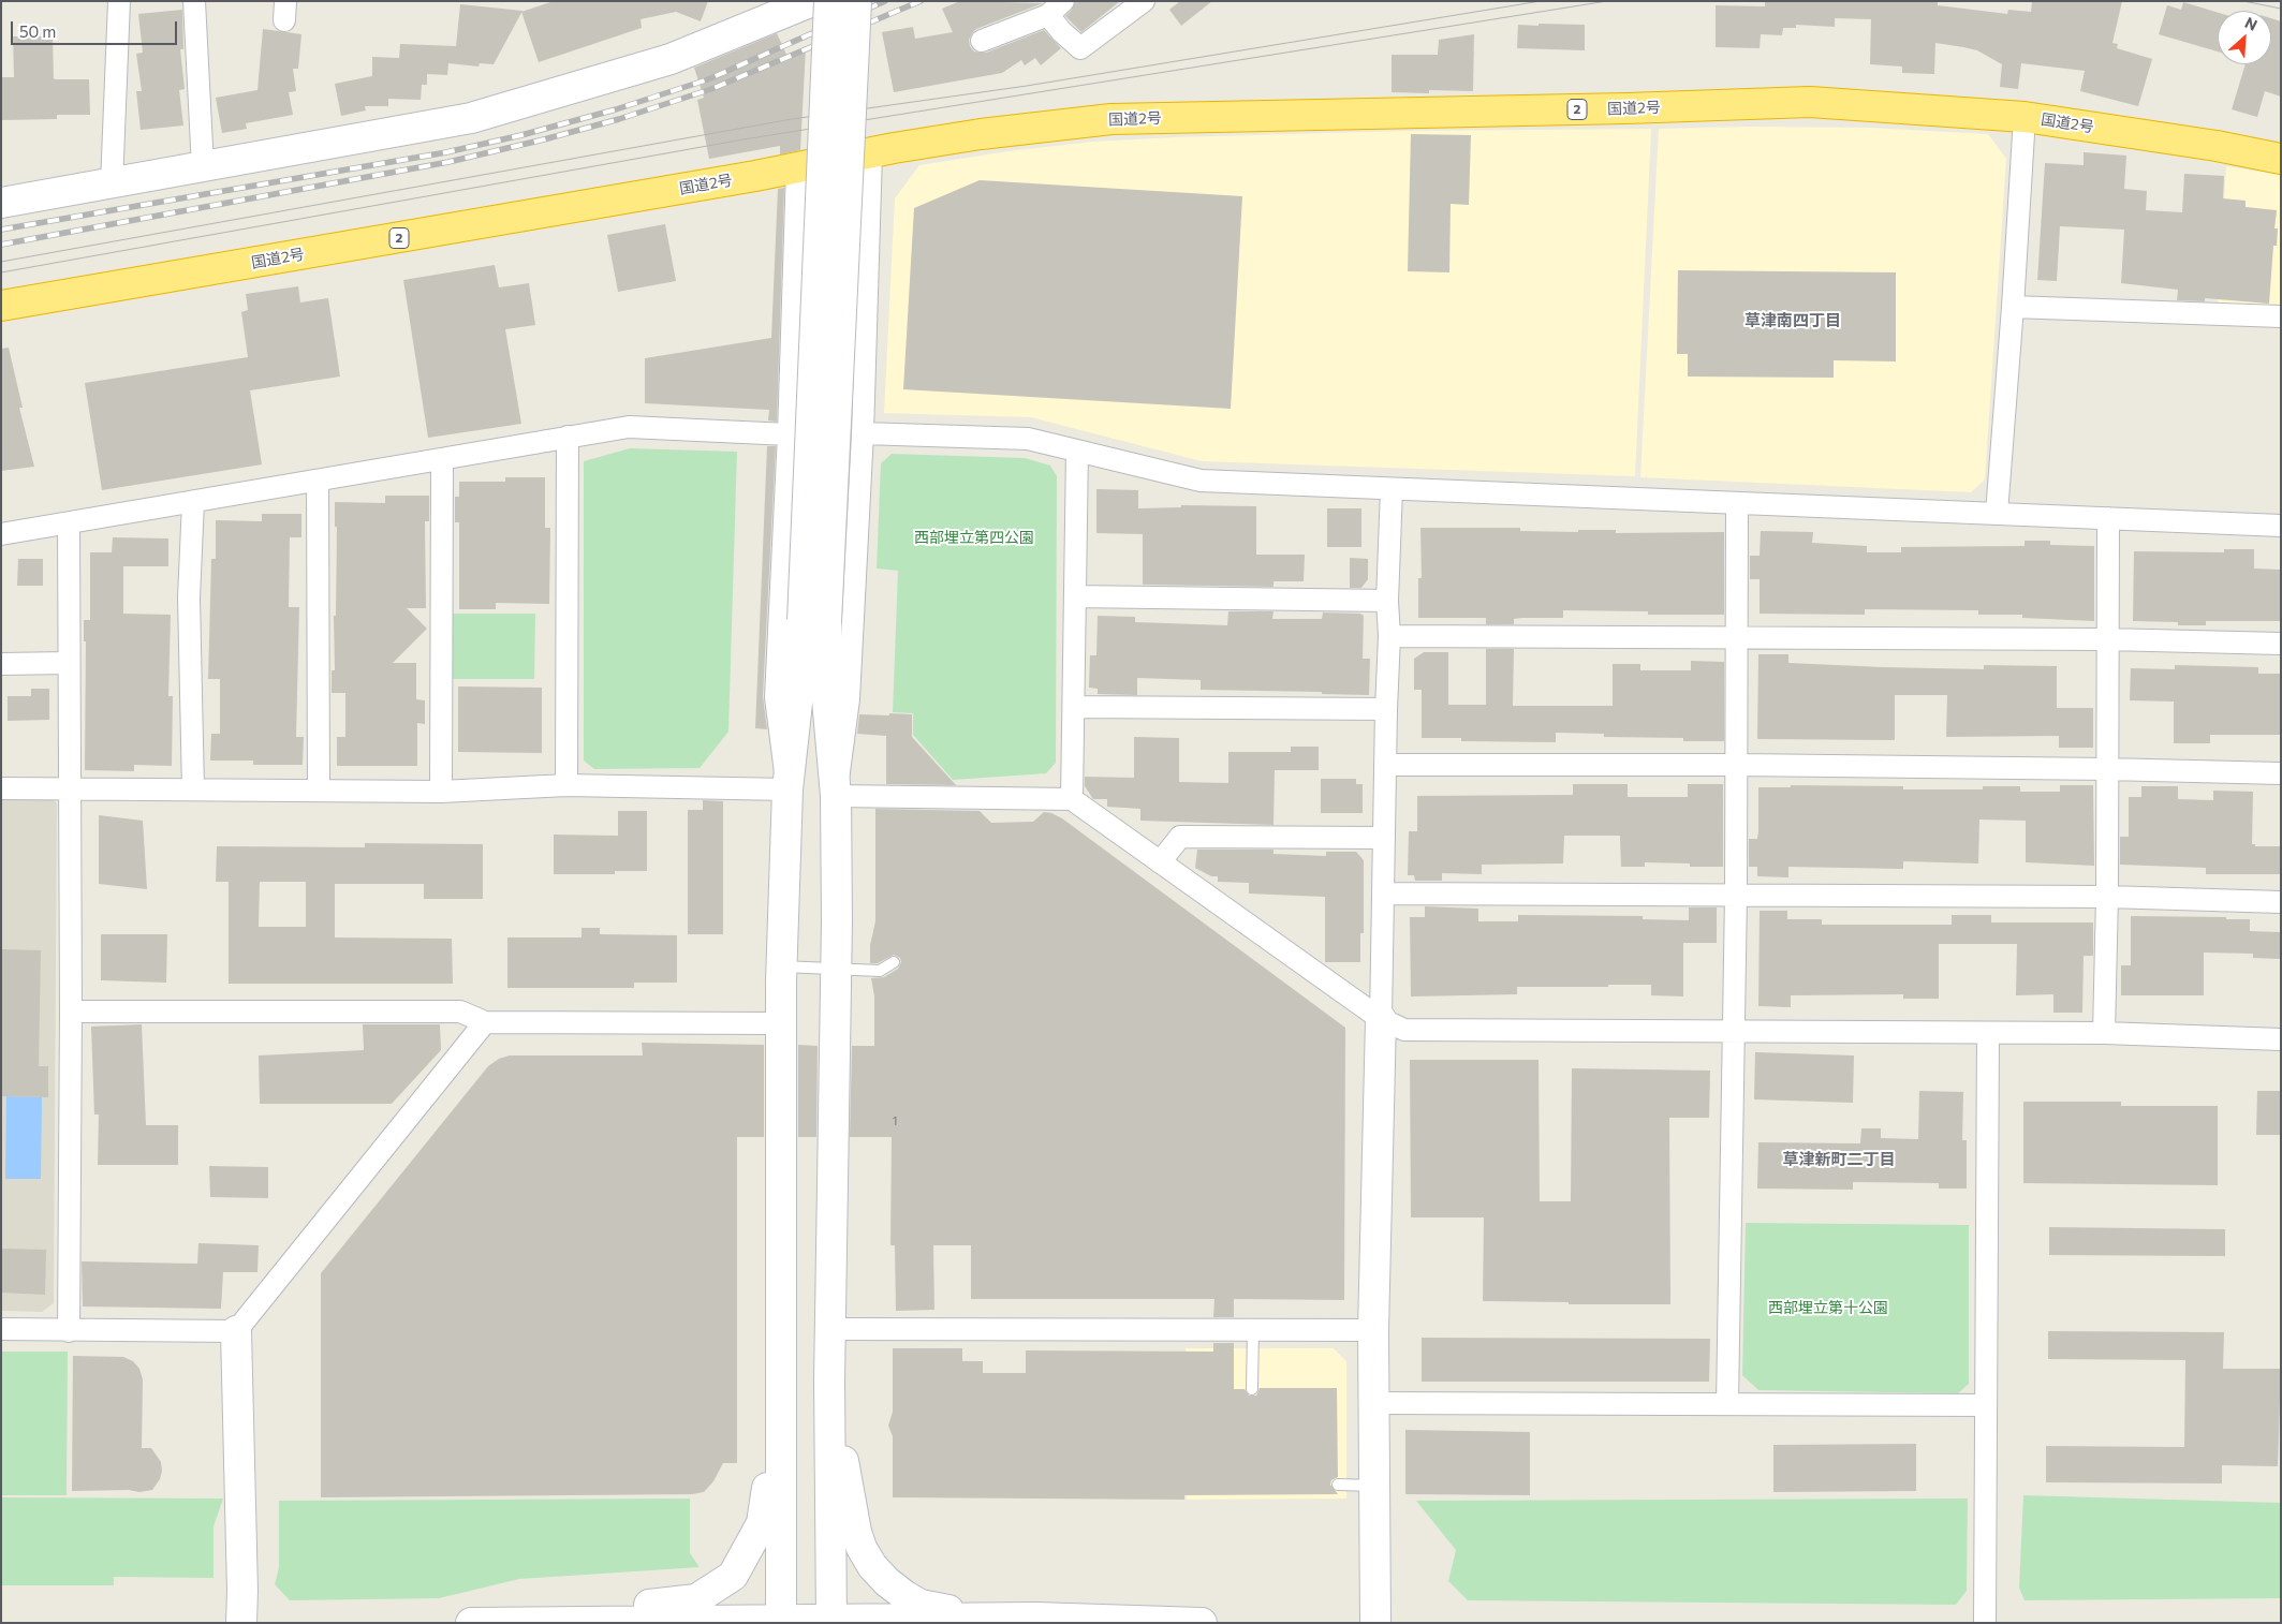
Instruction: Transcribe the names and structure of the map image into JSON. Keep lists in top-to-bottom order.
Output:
{
  "streets": {
    "highway": ["国道2号", "2"]
  },
  "districts": ["草津南四丁目", "草津新町二丁目"],
  "parks": ["西部埋立第四公園", "西部埋立第十公園"],
  "house_numbers": ["1"],
  "scale_bar": "50 m",
  "north": "top right"
}
